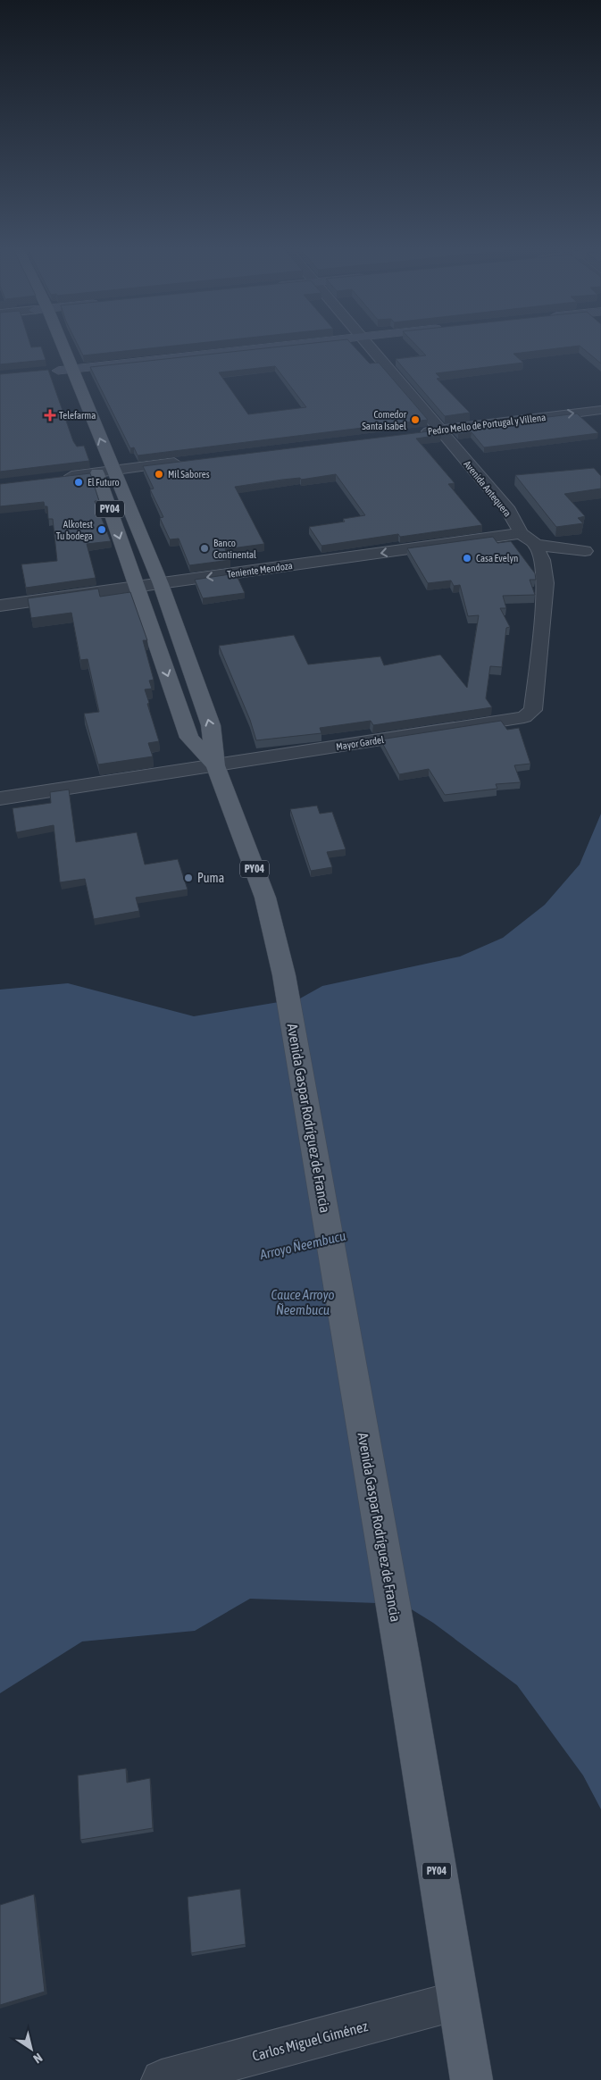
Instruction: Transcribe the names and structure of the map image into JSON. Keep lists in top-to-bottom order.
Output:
{
  "streets": {
    "main road": ["PY04", "Avenida Gaspar Rodríguez de Francia"],
    "street": [
      "Pedro Mello de Portugal y Villena",
      "Avenida Antequera",
      "Teniente Mendoza",
      "Mayor Gardel",
      "Carlos Miguel Giménez"
    ]
  },
  "crossings": [
    ["Pedro Mello de Portugal y Villena", "Avenida Antequera"],
    ["Avenida Antequera", "Teniente Mendoza"],
    ["PY04", "Teniente Mendoza"],
    ["PY04", "Mayor Gardel"],
    ["PY04", "Avenida Gaspar Rodríguez de Francia"],
    ["Mayor Gardel", "Avenida Gaspar Rodríguez de Francia"],
    ["Avenida Gaspar Rodríguez de Francia", "Carlos Miguel Giménez"]
  ],
  "one_way": ["Teniente Mendoza"],
  "water": ["Arroyo Ñeembucu", "Cauce Arroyo Ñeembucu"],
  "places": {
    "health": ["Telefarma"],
    "other": [
      "Comedor Santa Isabel",
      "Mil Sabores",
      "El Futuro",
      "Alkotest Tu bodega",
      "Banco Continental",
      "Casa Evelyn",
      "Puma"
    ]
  },
  "north": "bottom right"
}
